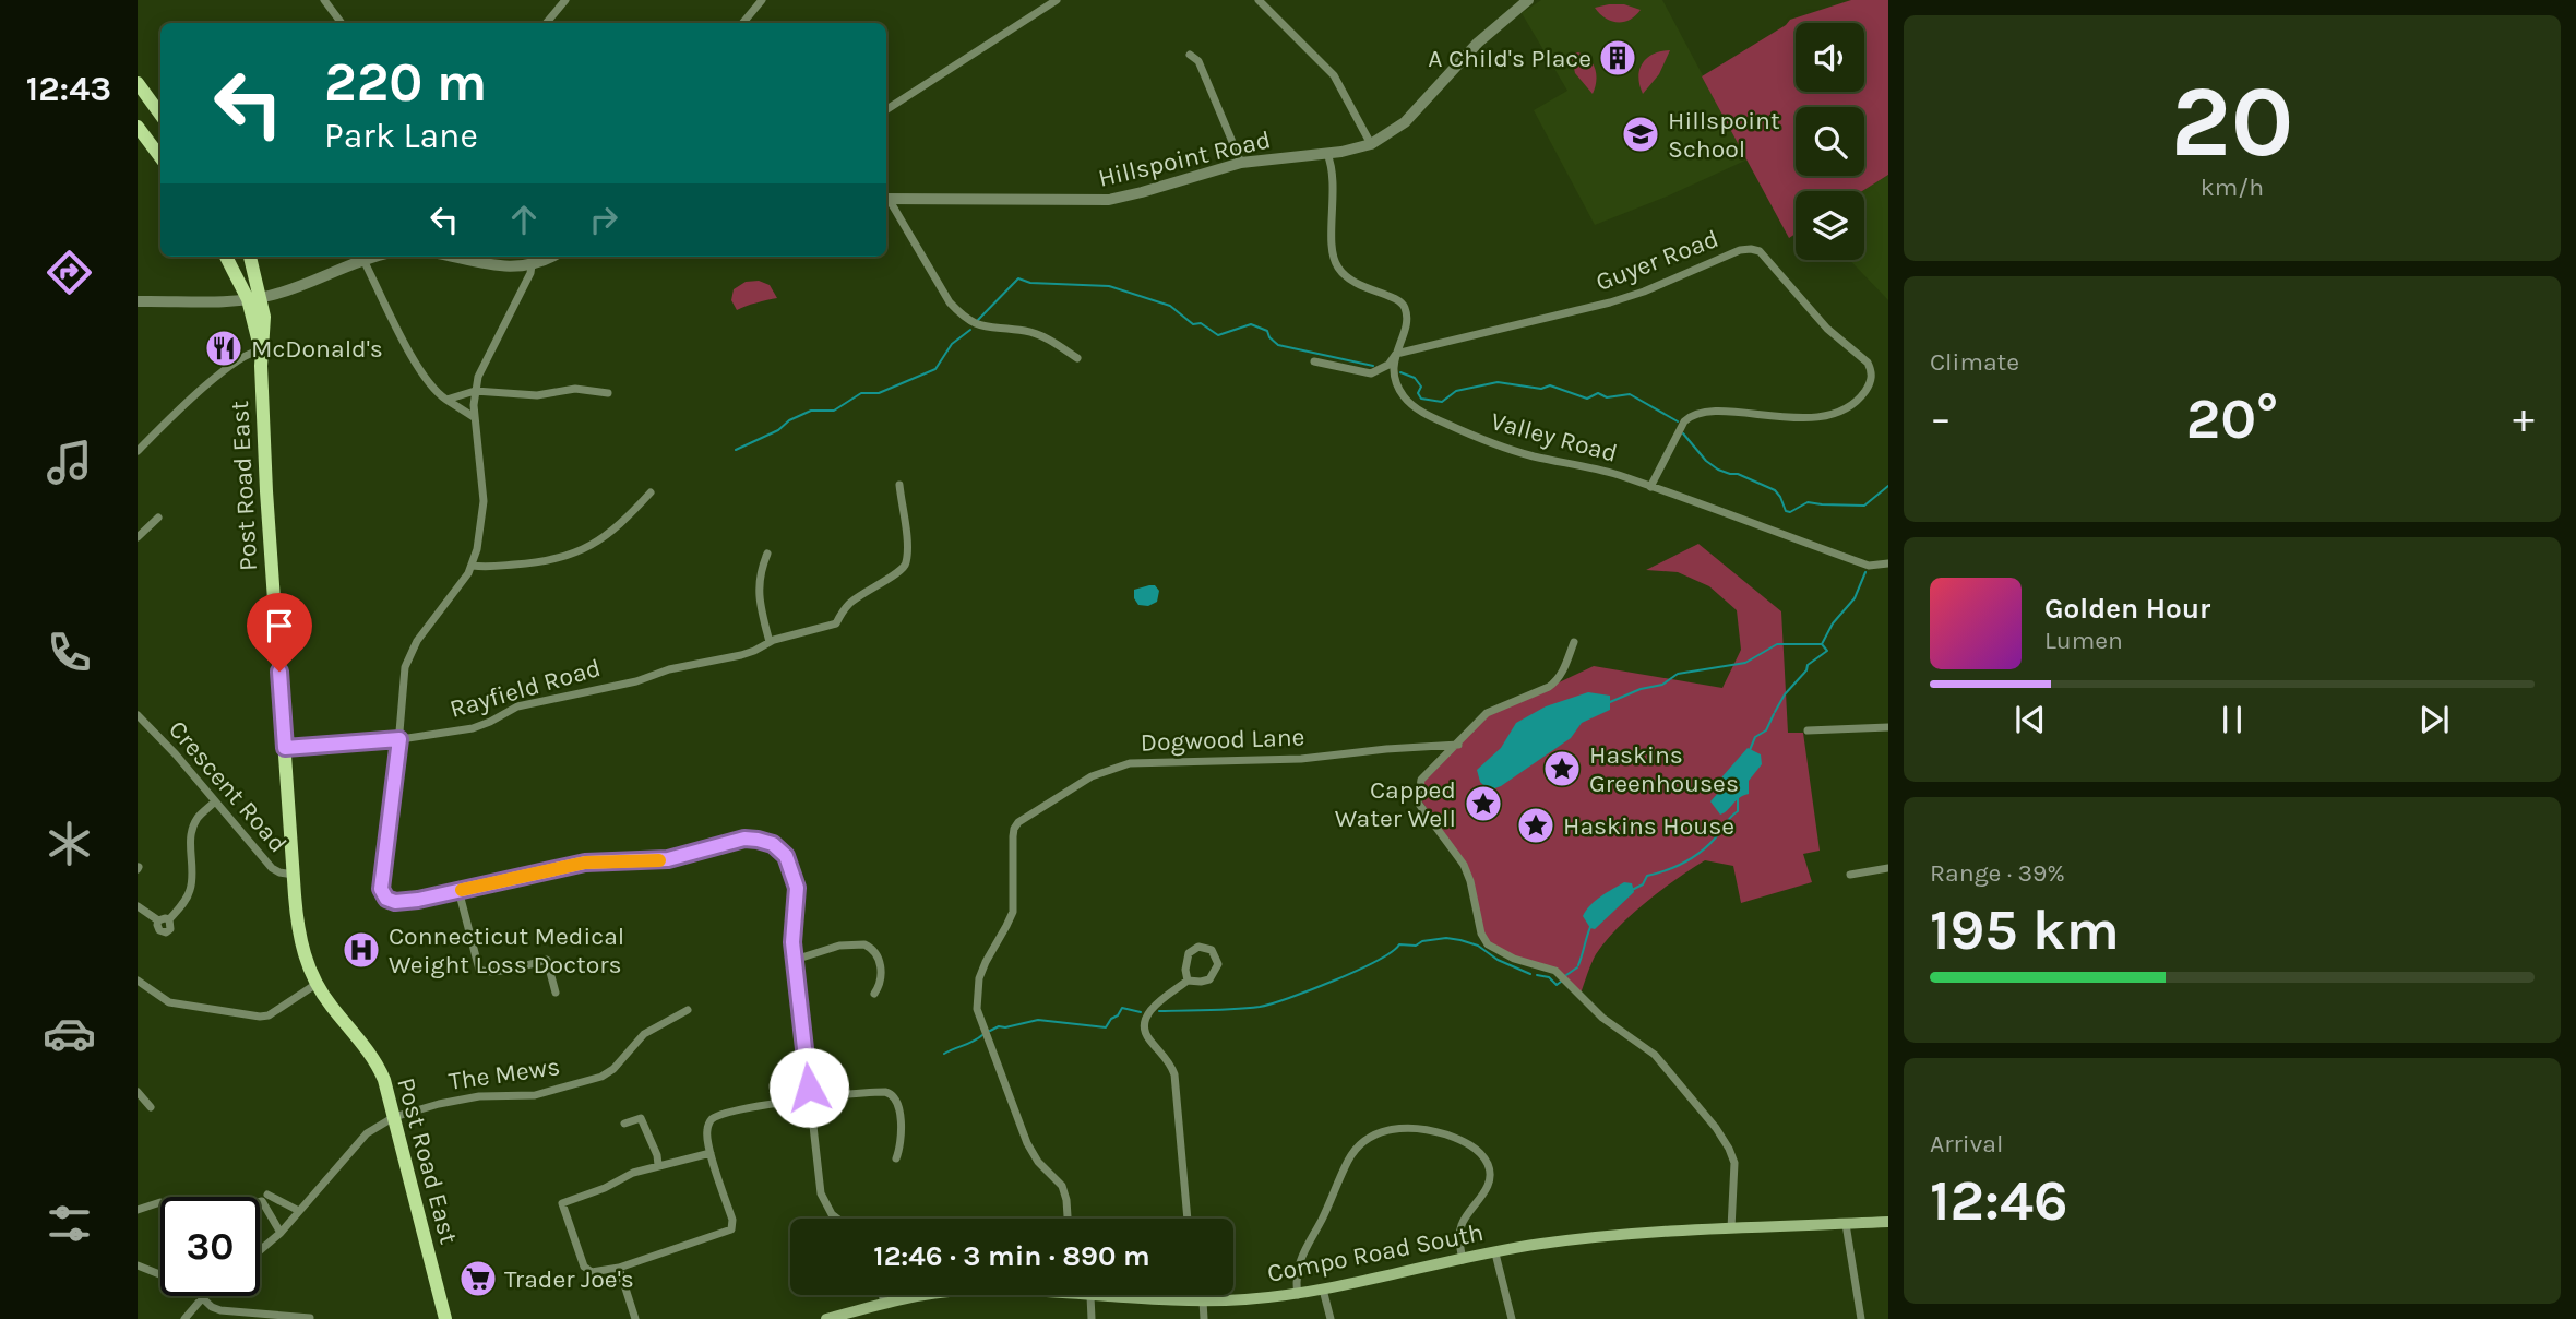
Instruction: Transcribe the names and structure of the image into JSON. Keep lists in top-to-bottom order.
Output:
{
  "streets": {
    "main road": ["Post Road East", "Compo Road South"],
    "street": [
      "Hillspoint Road",
      "Guyer Road",
      "Valley Road",
      "Rayfield Road",
      "Dogwood Lane",
      "Crescent Road",
      "The Mews"
    ]
  },
  "crossings": [
    ["Hillspoint Road", "Valley Road"],
    ["Guyer Road", "Valley Road"],
    ["Post Road East", "Rayfield Road"],
    ["Post Road East", "Crescent Road"],
    ["Post Road East", "The Mews"]
  ],
  "places": {
    "building": ["A Child's Place"],
    "school or university": ["Hillspoint School"],
    "restaurant": ["McDonald's"],
    "place": ["Haskins Greenhouses", "Capped Water Well", "Haskins House"],
    "hospital": ["Connecticut Medical Weight Loss Doctors"],
    "supermarket": ["Trader Joe's"]
  },
  "page": {
    "tabs": "12:43",
    "tile": [
      ["20", "km/h"],
      "Climate",
      ["Range · 39%", "195 km"],
      ["Arrival", "12:46"]
    ],
    "turn": ["220 m", "Park Lane"],
    "heat": ["−", "20°", "+"],
    "song": ["Golden Hour", "Lumen"],
    "limit": "30",
    "trip": "12:46 · 3 min · 890 m"
  }
}
